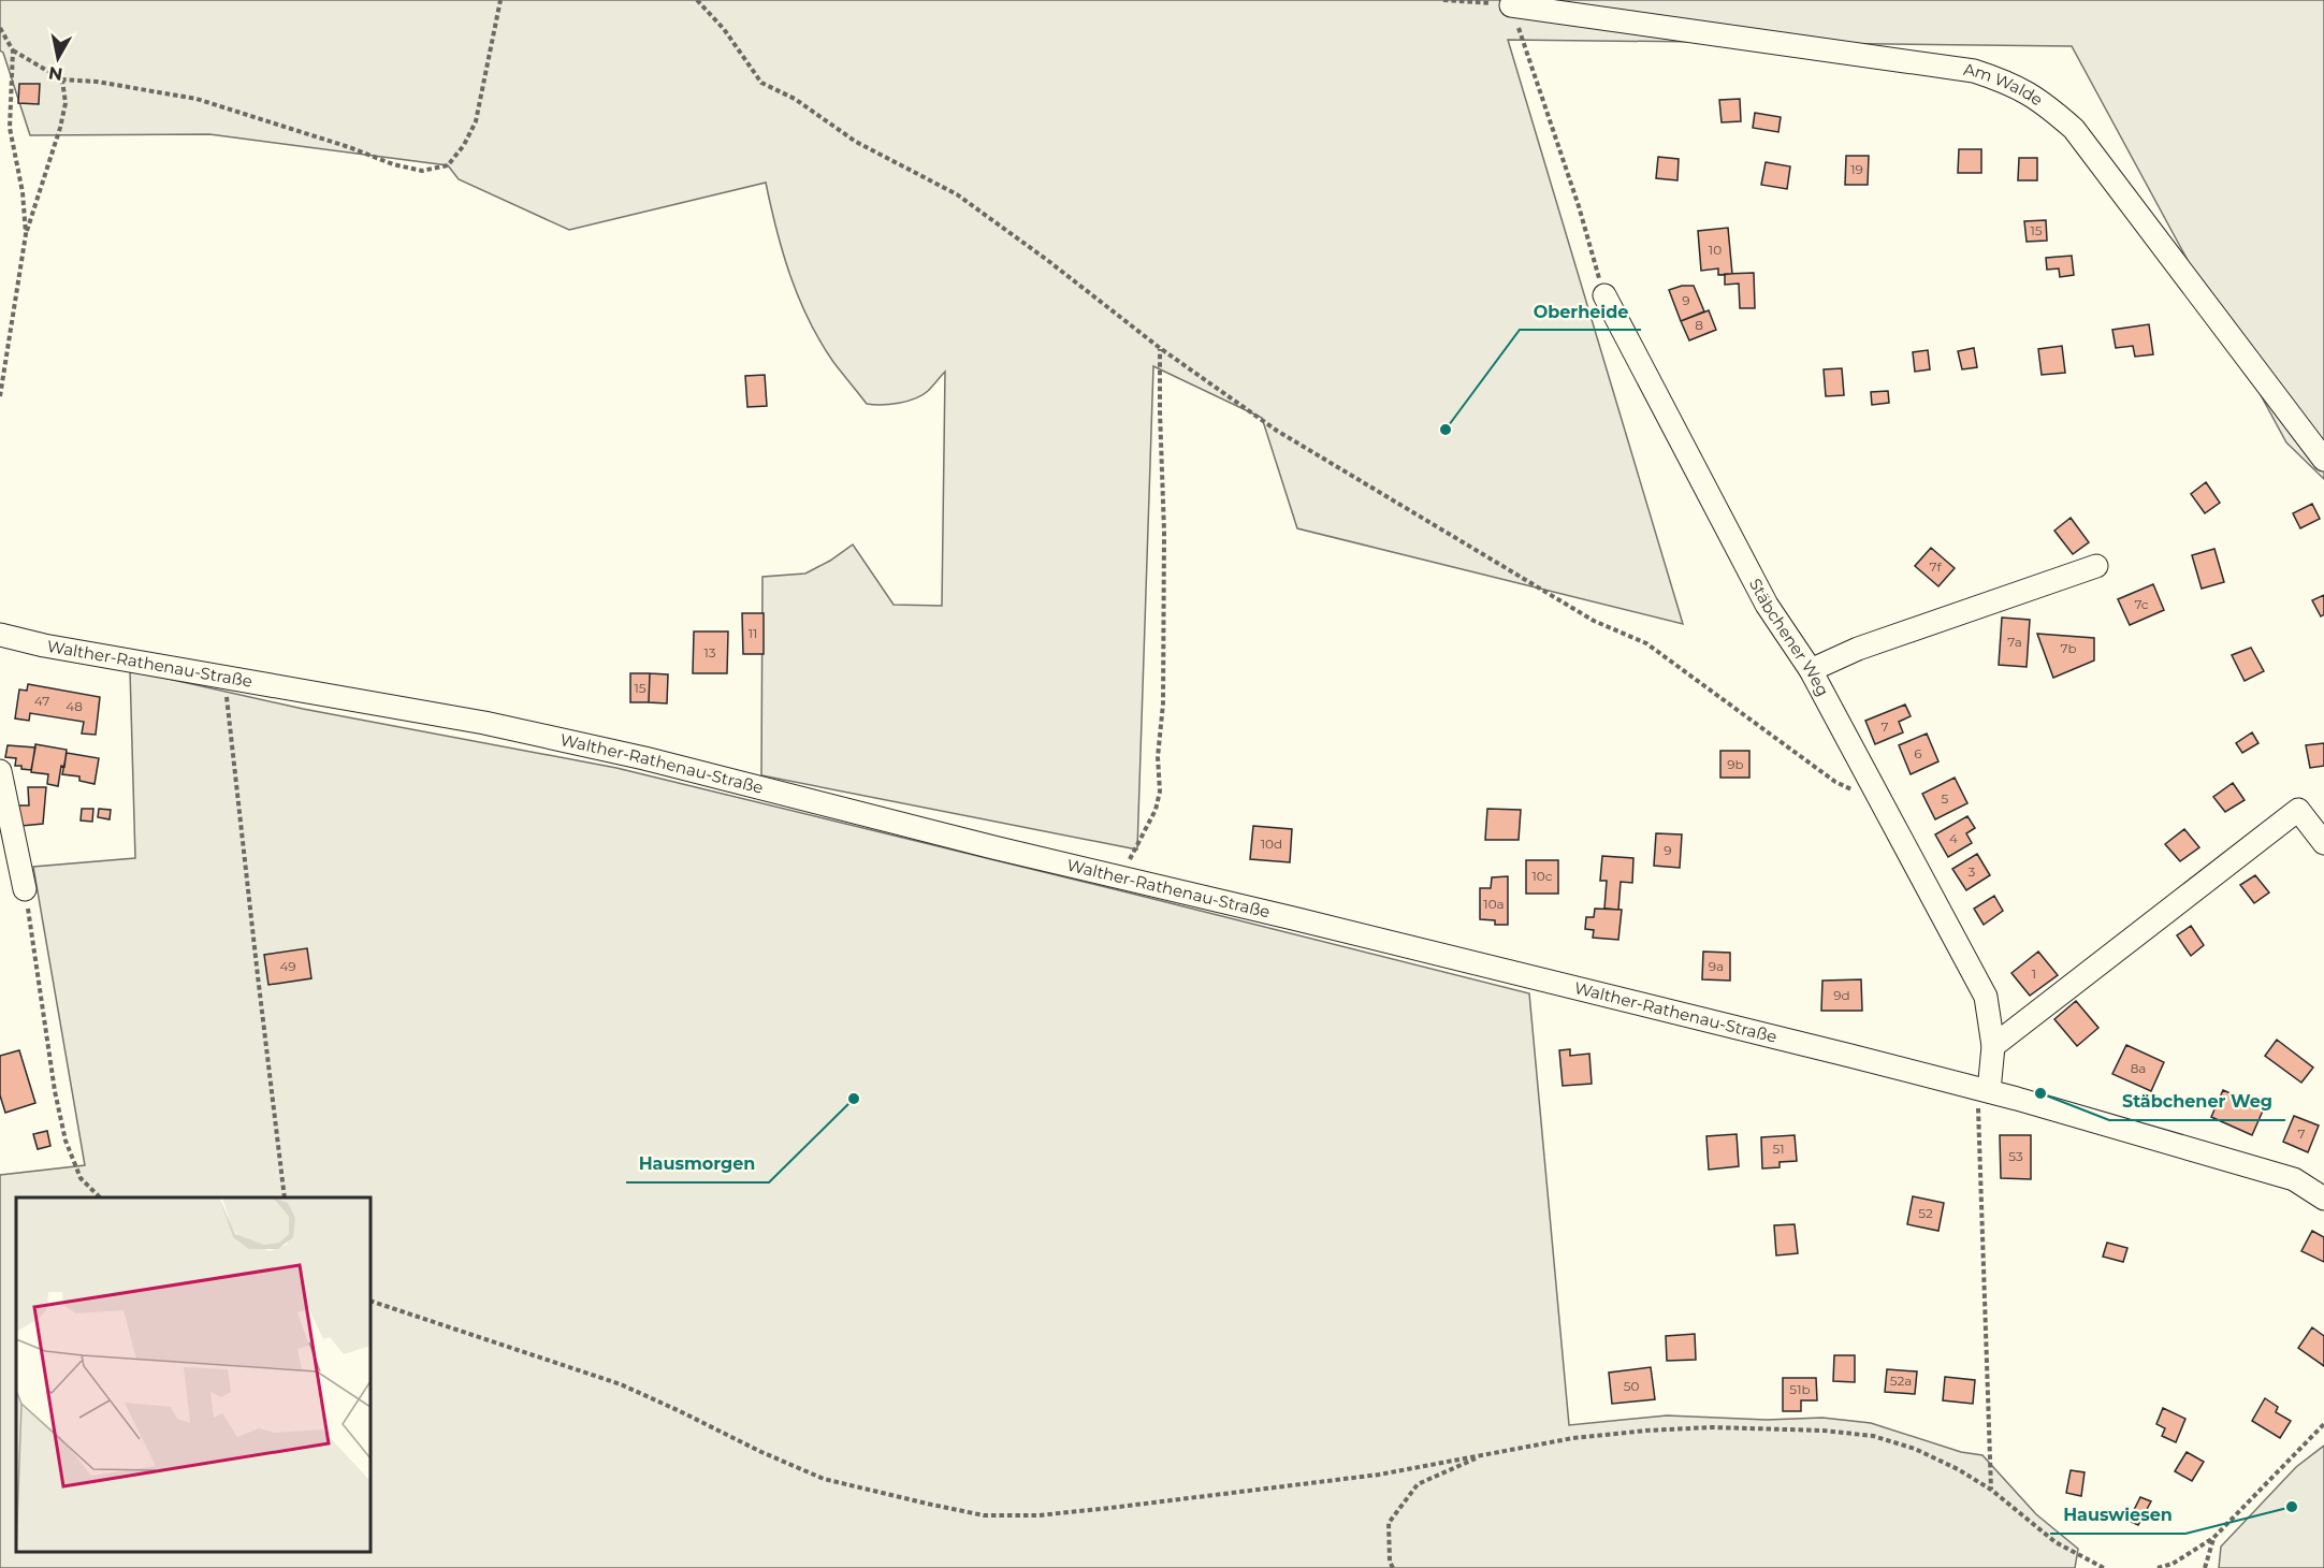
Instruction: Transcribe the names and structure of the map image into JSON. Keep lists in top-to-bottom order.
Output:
{
  "streets": {
    "street": ["Am Walde", "Stäbchener Weg", "Walther-Rathenau-Straße"]
  },
  "crossings": [
    ["Stäbchener Weg", "Walther-Rathenau-Straße"]
  ],
  "places": [
    "Oberheide",
    "Stäbchener Weg",
    "Hausmorgen",
    "Hauswiesen"
  ],
  "house_numbers": [
    "19",
    "15",
    "10",
    "9",
    "8",
    "7f",
    "7c",
    "11",
    "7a",
    "7b",
    "13",
    "15",
    "47",
    "48",
    "7",
    "6",
    "9b",
    "5",
    "4",
    "10d",
    "9",
    "3",
    "10c",
    "10a",
    "49",
    "9a",
    "1",
    "9d",
    "8a",
    "7",
    "51",
    "53",
    "52",
    "52a",
    "50",
    "51b"
  ],
  "north": "bottom"
}
